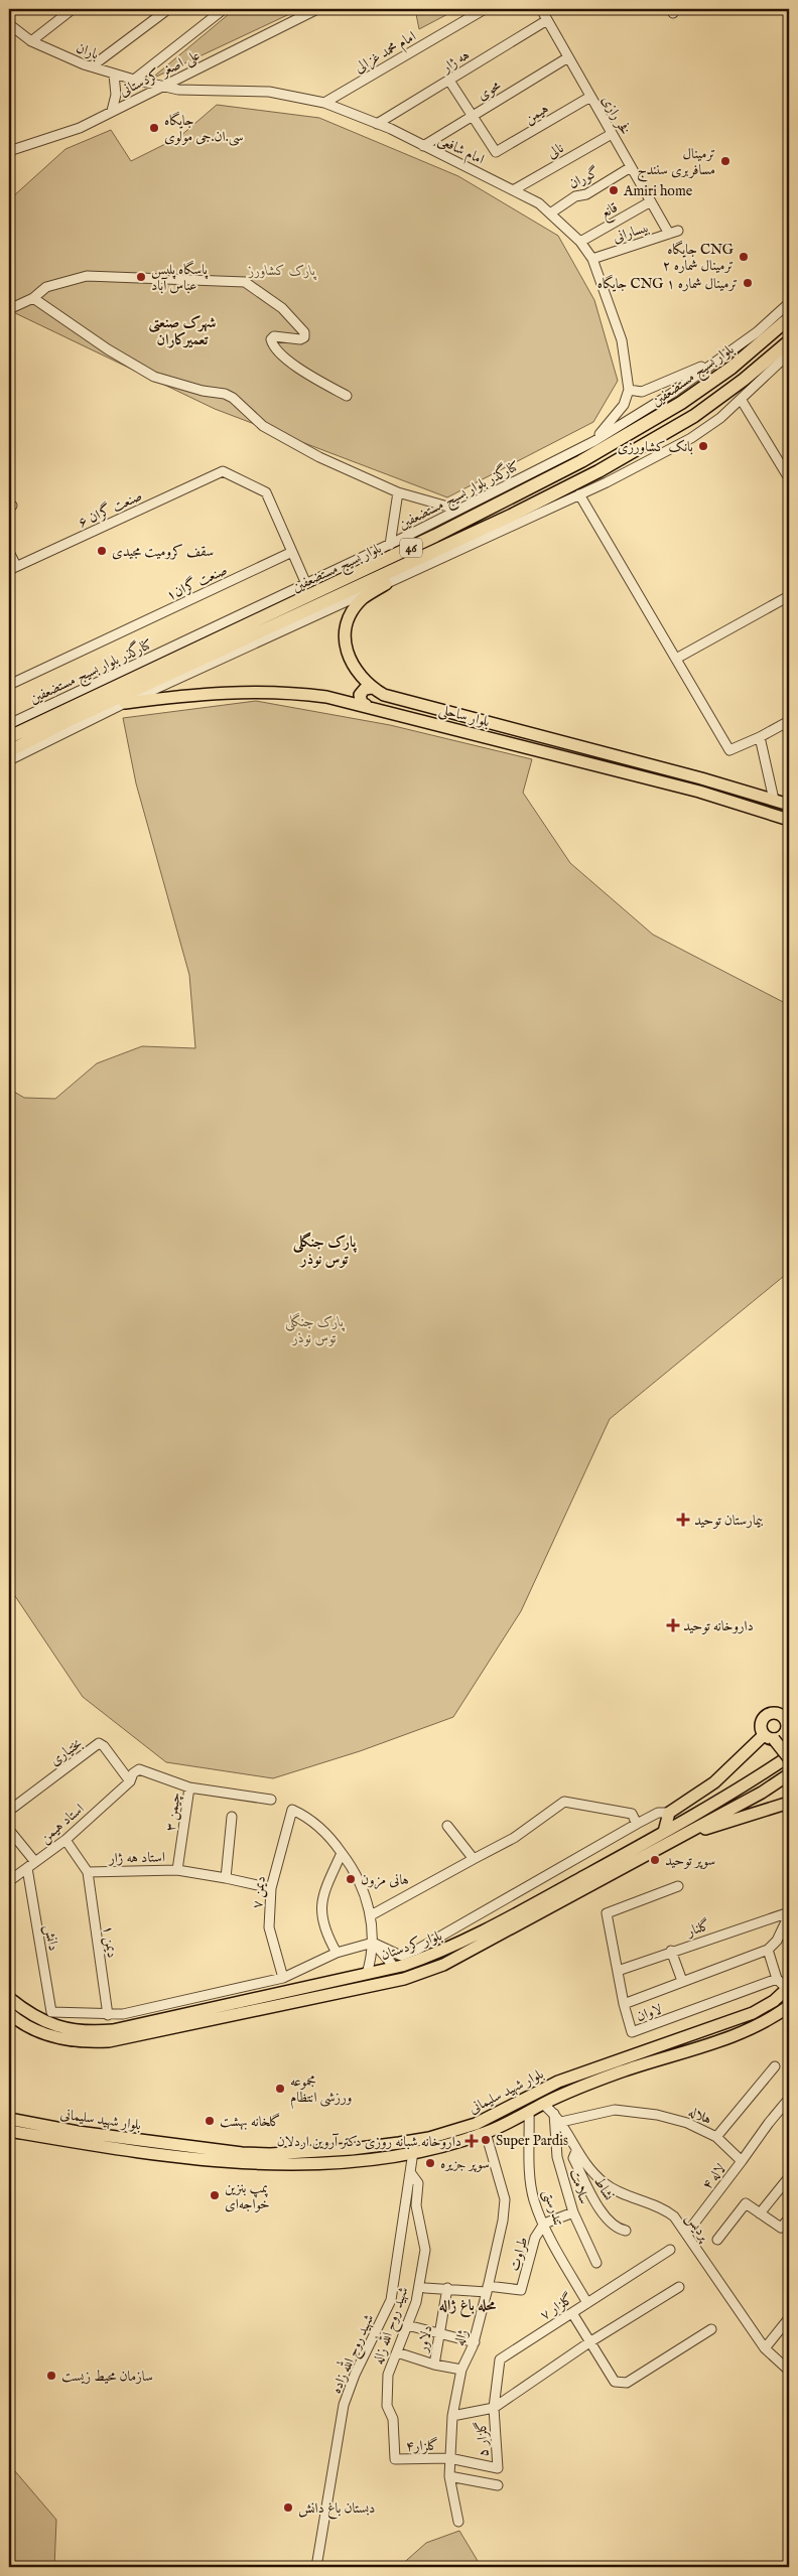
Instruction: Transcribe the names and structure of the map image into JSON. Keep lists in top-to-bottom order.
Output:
{
  "streets": {
    "highway": ["بلوار بسیج مستضعفین", "46"],
    "main road": ["بلوار ساحلی", "بلوار کردستان", "بلوار شهید سلیمانی"],
    "street": [
      "باران",
      "امام محمد غزالی",
      "هه ژار",
      "علی اصغر کردستانی",
      "محوی",
      "هیمن",
      "فخر رازی",
      "امام شافعی",
      "نالی",
      "گوران",
      "قانع",
      "بیسارانی",
      "کنارگذر بلوار بسیج مستضعفین",
      "صنعت گران ۶",
      "صنعت گران۱",
      "بختیاری",
      "چیمن ۳",
      "استاد هیمن",
      "استاد هه ژار",
      "دیمن ۷",
      "گلنار",
      "دانش",
      "دیمن ۱",
      "لاوان",
      "هلاله",
      "لاله ۴",
      "سلامت",
      "نشاط",
      "تندرستی",
      "پردیس",
      "طراوت",
      "گلزار ۷",
      "شهید روح الله زاله",
      "ژاله",
      "دلاور",
      "شهید روح الله زاده",
      "گلزار ۵",
      "گلزار۴"
    ]
  },
  "crossings": [
    ["باران", "علی اصغر کردستانی"],
    ["باران", "امام شافعی"],
    ["امام محمد غزالی", "امام شافعی"],
    ["هه ژار", "فخر رازی"],
    ["هه ژار", "امام شافعی"],
    ["علی اصغر کردستانی", "امام شافعی"],
    ["محوی", "هیمن"],
    ["محوی", "فخر رازی"],
    ["محوی", "امام شافعی"],
    ["هیمن", "فخر رازی"],
    ["فخر رازی", "نالی"],
    ["فخر رازی", "گوران"],
    ["فخر رازی", "قانع"],
    ["فخر رازی", "بیسارانی"],
    ["امام شافعی", "نالی"],
    ["امام شافعی", "گوران"],
    ["امام شافعی", "قانع"],
    ["امام شافعی", "بیسارانی"],
    ["صنعت گران ۶", "صنعت گران۱"],
    ["بختیاری", "استاد هیمن"],
    ["چیمن ۳", "استاد هیمن"],
    ["چیمن ۳", "استاد هه ژار"],
    ["استاد هیمن", "دانش"],
    ["استاد هه ژار", "دیمن ۷"],
    ["استاد هه ژار", "دیمن ۱"],
    ["دانش", "دیمن ۱"],
    ["بلوار شهید سلیمانی", "تندرستی"],
    ["بلوار شهید سلیمانی", "پردیس"],
    ["بلوار شهید سلیمانی", "ژاله"],
    ["بلوار شهید سلیمانی", "شهید روح الله زاده"],
    ["هلاله", "لاله ۴"],
    ["هلاله", "پردیس"],
    ["لاله ۴", "پردیس"],
    ["سلامت", "پردیس"],
    ["سلامت", "طراوت"],
    ["نشاط", "پردیس"],
    ["تندرستی", "طراوت"],
    ["تندرستی", "گلزار ۷"],
    ["طراوت", "ژاله"],
    ["گلزار ۷", "گلزار ۵"],
    ["شهید روح الله زاله", "شهید روح الله زاده"],
    ["شهید روح الله زاله", "گلزار۴"],
    ["ژاله", "گلزار۴"],
    ["گلزار ۵", "گلزار۴"]
  ],
  "districts": ["شهرک صنعتی تعمیرکاران", "پارک جنگلی توس نوذر", "محله باغ ژاله"],
  "parks": ["پارک کشاورز", "پارک جنگلی توس نوذر"],
  "places": {
    "other": [
      "جایگاه سی.ان.جی مولوی",
      "ترمینال مسافربری سنندج",
      "Amiri home",
      "جایگاه CNG ترمینال شماره ۲",
      "پاسگاه پلیس عباس آباد",
      "جایگاه CNG ترمینال شماره ۱",
      "بانک کشاورزی",
      "سقف کرومیت مجیدی",
      "سوپر توحید",
      "هانی مزون",
      "مجموعه ورزشی انتظام",
      "گلخانه بهشت",
      "Super Pardis",
      "سوپر جزیره",
      "پمپ بنزین خواجه‌ای",
      "سازمان محیط زیست",
      "دبستان باغ دانش"
    ],
    "health": ["بیمارستان توحید", "داروخانه توحید", "داروخانه شبانه روزی دکتر آروین اردلان"]
  }
}
